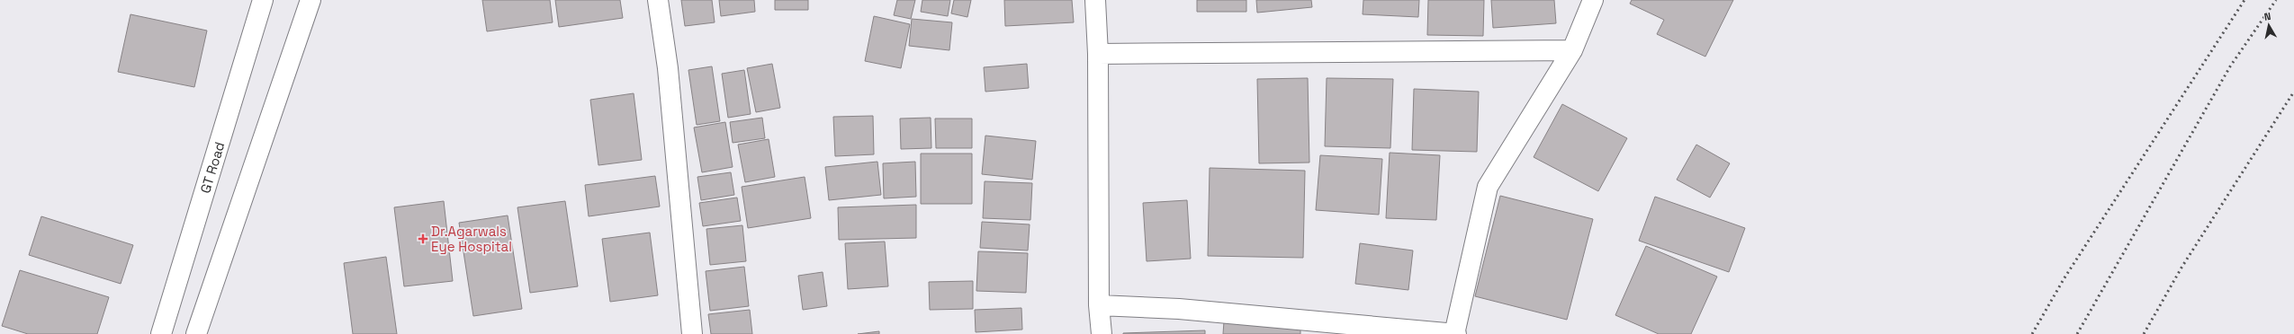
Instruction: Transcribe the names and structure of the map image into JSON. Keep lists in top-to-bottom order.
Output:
{
  "streets": {
    "street": ["GT Road"]
  },
  "places": {
    "health": ["Dr.Agarwals Eye Hospital"]
  },
  "north": "top"
}
